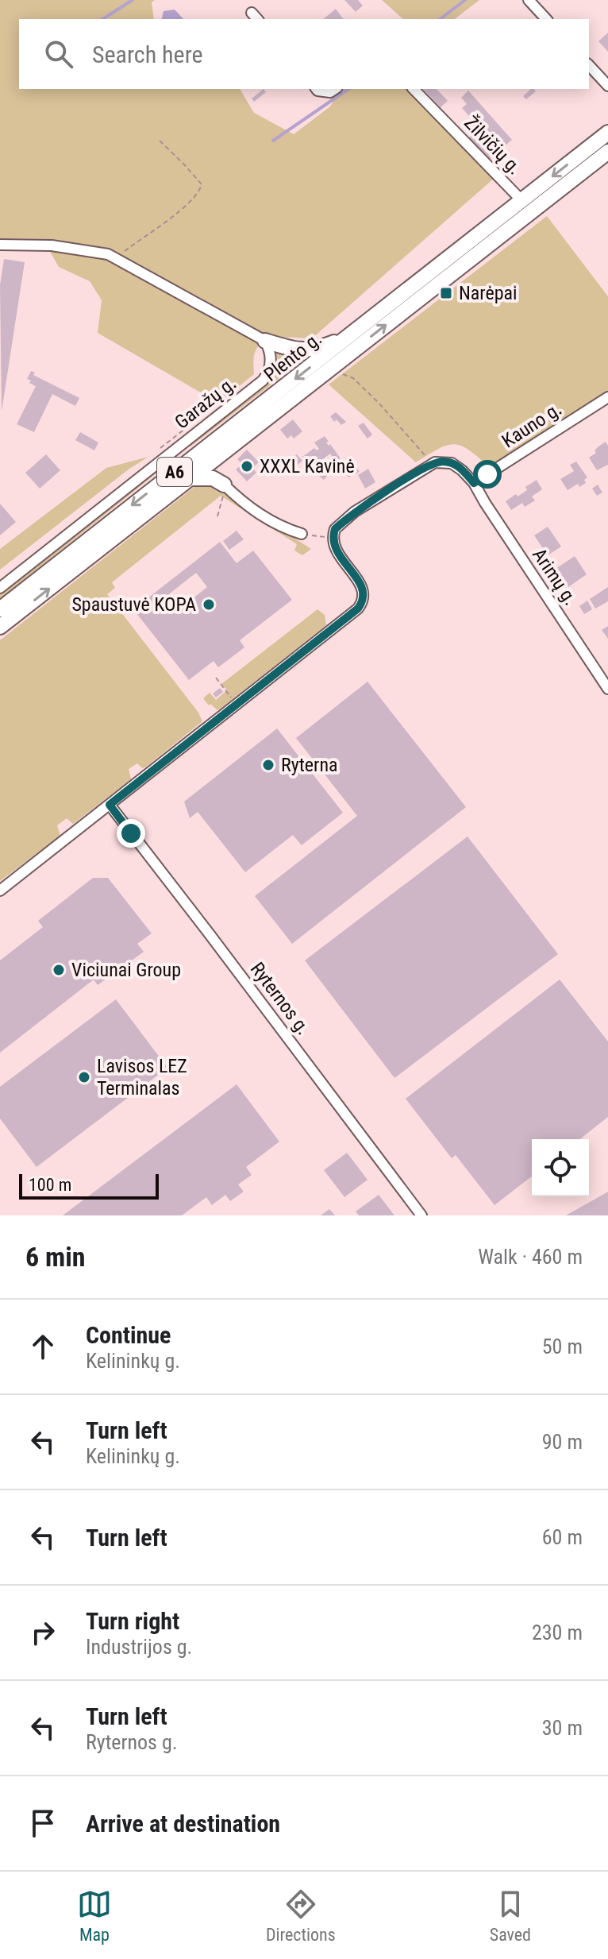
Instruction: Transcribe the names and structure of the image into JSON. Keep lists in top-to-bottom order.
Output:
{
  "streets": {
    "highway": ["Plento g.", "A6"],
    "street": [
      "Žilvičių g.",
      "Garažų g.",
      "Kauno g.",
      "Arimų g.",
      "Ryternos g."
    ]
  },
  "crossings": [
    ["Žilvičių g.", "Plento g."],
    ["Kauno g.", "Arimų g."]
  ],
  "places": {
    "transit": ["Narėpai"],
    "other": [
      "XXXL Kavinė",
      "Spaustuvė KOPA",
      "Ryterna",
      "Viciunai Group",
      "Lavisos LEZ Terminalas"
    ]
  },
  "scale_bar": "100 m",
  "page": {
    "search": "Search here",
    "scale": "100 m",
    "heading": ["6 min", "Walk · 460 m"],
    "list": [
      ["Continue", "Kelininkų g.", "50 m"],
      ["Turn left", "Kelininkų g.", "90 m"],
      ["Turn left", "60 m"],
      ["Turn right", "Industrijos g.", "230 m"],
      ["Turn left", "Ryternos g.", "30 m"],
      "Arrive at destination"
    ],
    "nav": ["Map", "Directions", "Saved"]
  }
}
